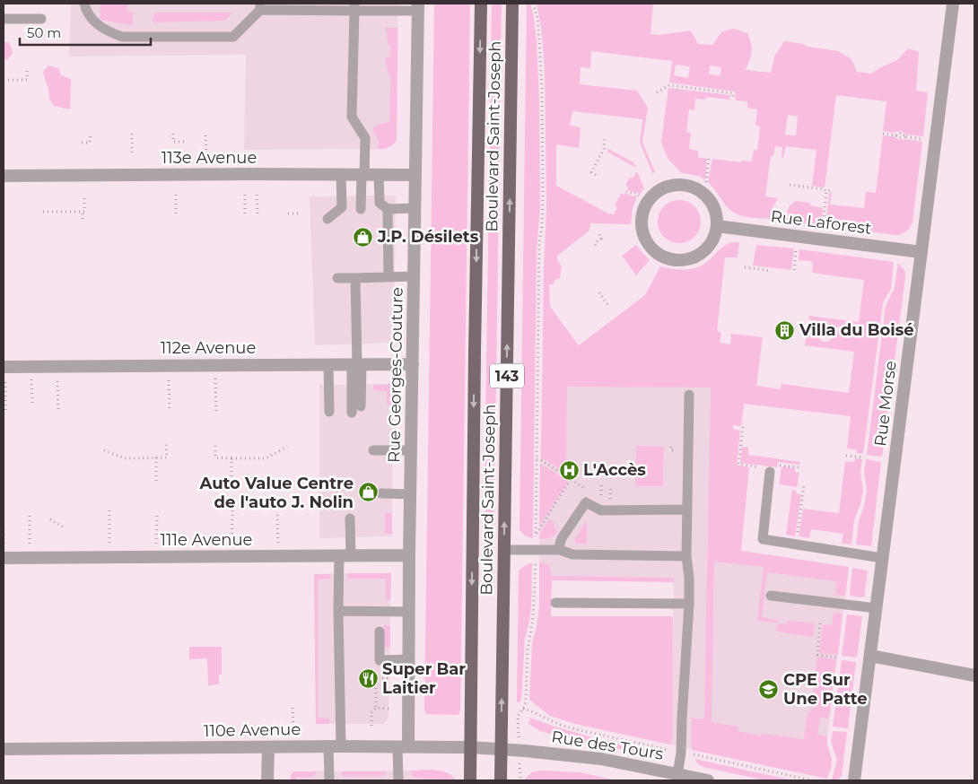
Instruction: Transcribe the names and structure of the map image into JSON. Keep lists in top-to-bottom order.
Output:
{
  "streets": {
    "main road": ["Boulevard Saint-Joseph", "143"],
    "street": [
      "113e Avenue",
      "Rue Laforest",
      "112e Avenue",
      "Rue Georges-Couture",
      "Rue Morse",
      "111e Avenue",
      "110e Avenue",
      "Rue des Tours"
    ]
  },
  "crossings": [
    ["Boulevard Saint-Joseph", "110e Avenue"],
    ["Boulevard Saint-Joseph", "Rue des Tours"],
    ["113e Avenue", "Rue Georges-Couture"],
    ["Rue Laforest", "Rue Morse"],
    ["112e Avenue", "Rue Georges-Couture"],
    ["Rue Georges-Couture", "111e Avenue"],
    ["Rue Georges-Couture", "110e Avenue"],
    ["110e Avenue", "Rue des Tours"]
  ],
  "places": {
    "shop": ["J.P. Désilets", "Auto Value Centre de l'auto J. Nolin"],
    "building": ["Villa du Boisé"],
    "hospital": ["L'Accès"],
    "restaurant": ["Super Bar Laitier"],
    "school or university": ["CPE Sur Une Patte"]
  },
  "scale_bar": "50 m"
}
